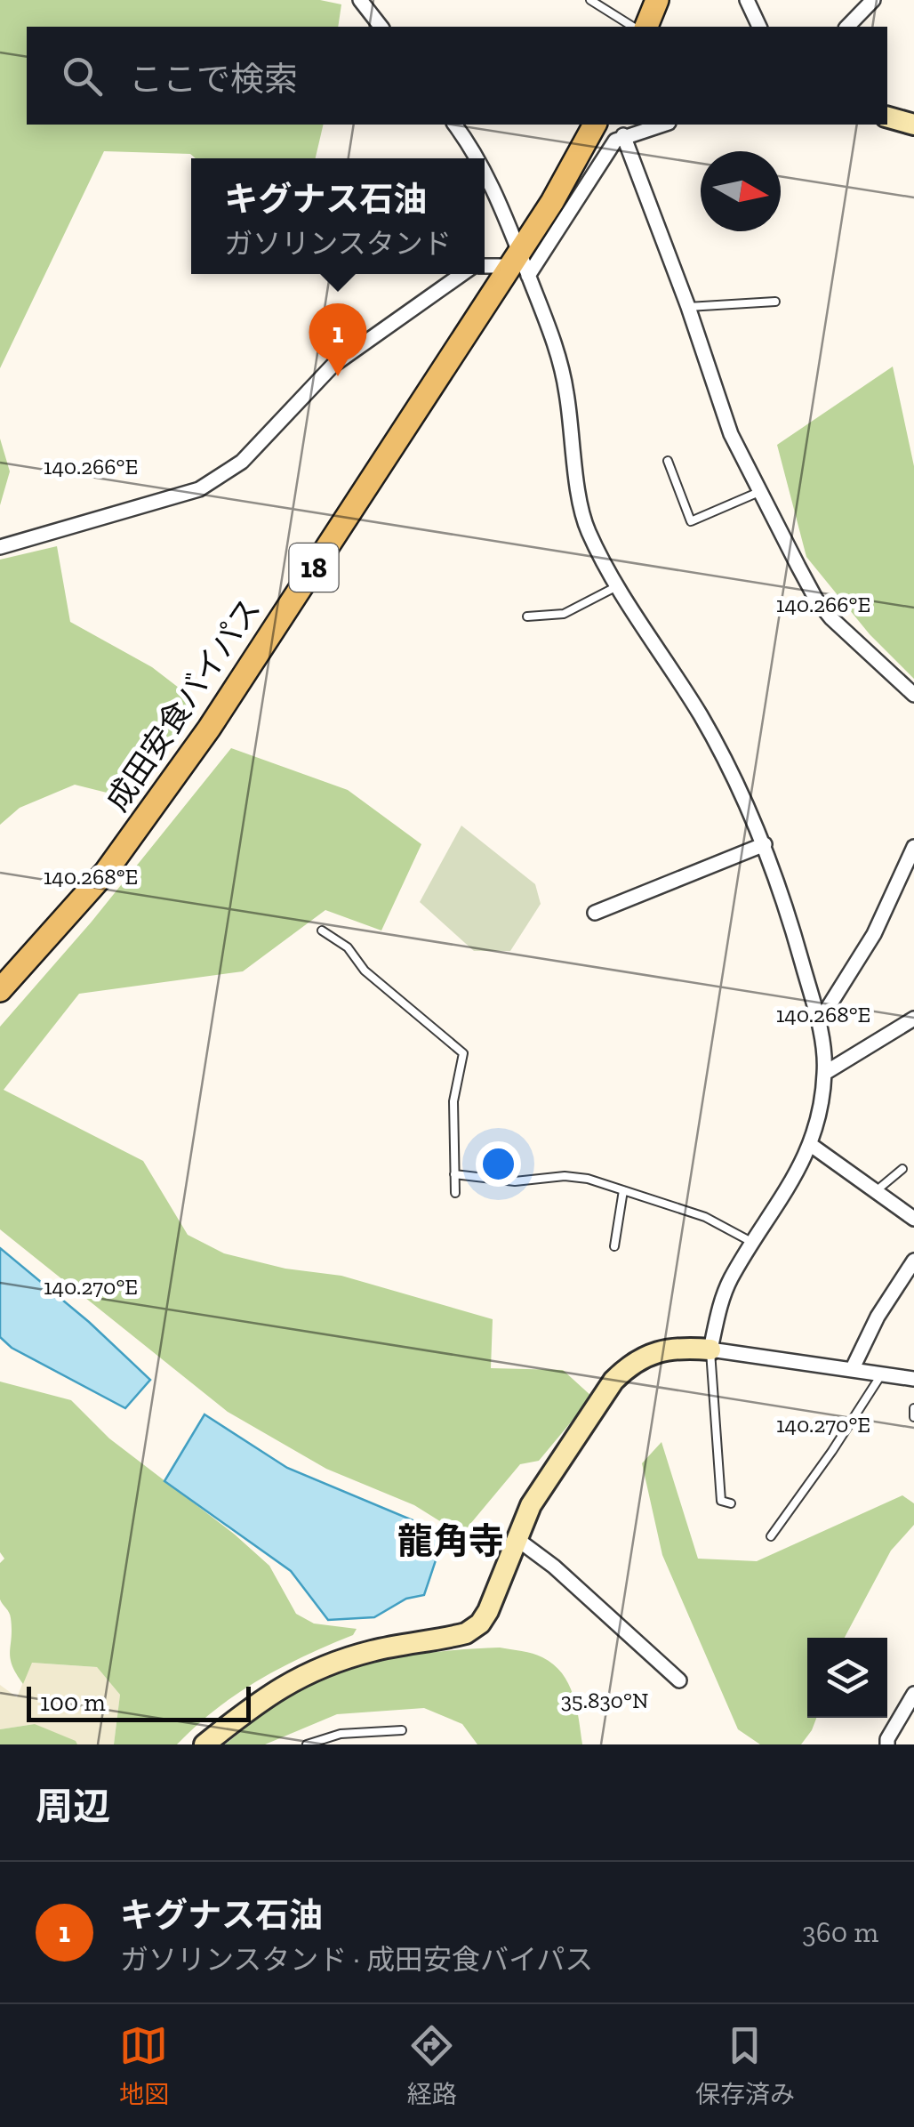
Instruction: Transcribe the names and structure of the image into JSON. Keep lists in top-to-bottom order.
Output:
{
  "streets": {
    "main road": ["18", "成田安食バイパス"]
  },
  "districts": ["龍角寺"],
  "scale_bar": "100 m",
  "north": "right",
  "page": {
    "search": "ここで検索",
    "popup": ["キグナス石油", "ガソリンスタンド"],
    "pins": "1",
    "scale": "100 m",
    "heading": "周辺",
    "list": [
      {
        "mark": "1",
        "name": "キグナス石油",
        "note": "ガソリンスタンド · 成田安食バイパス",
        "value": "360 m"
      }
    ],
    "nav": ["地図", "経路", "保存済み"]
  },
  "coordinates": [
    "140.266°E",
    "140.268°E",
    "140.270°E",
    "35.830°N"
  ]
}
